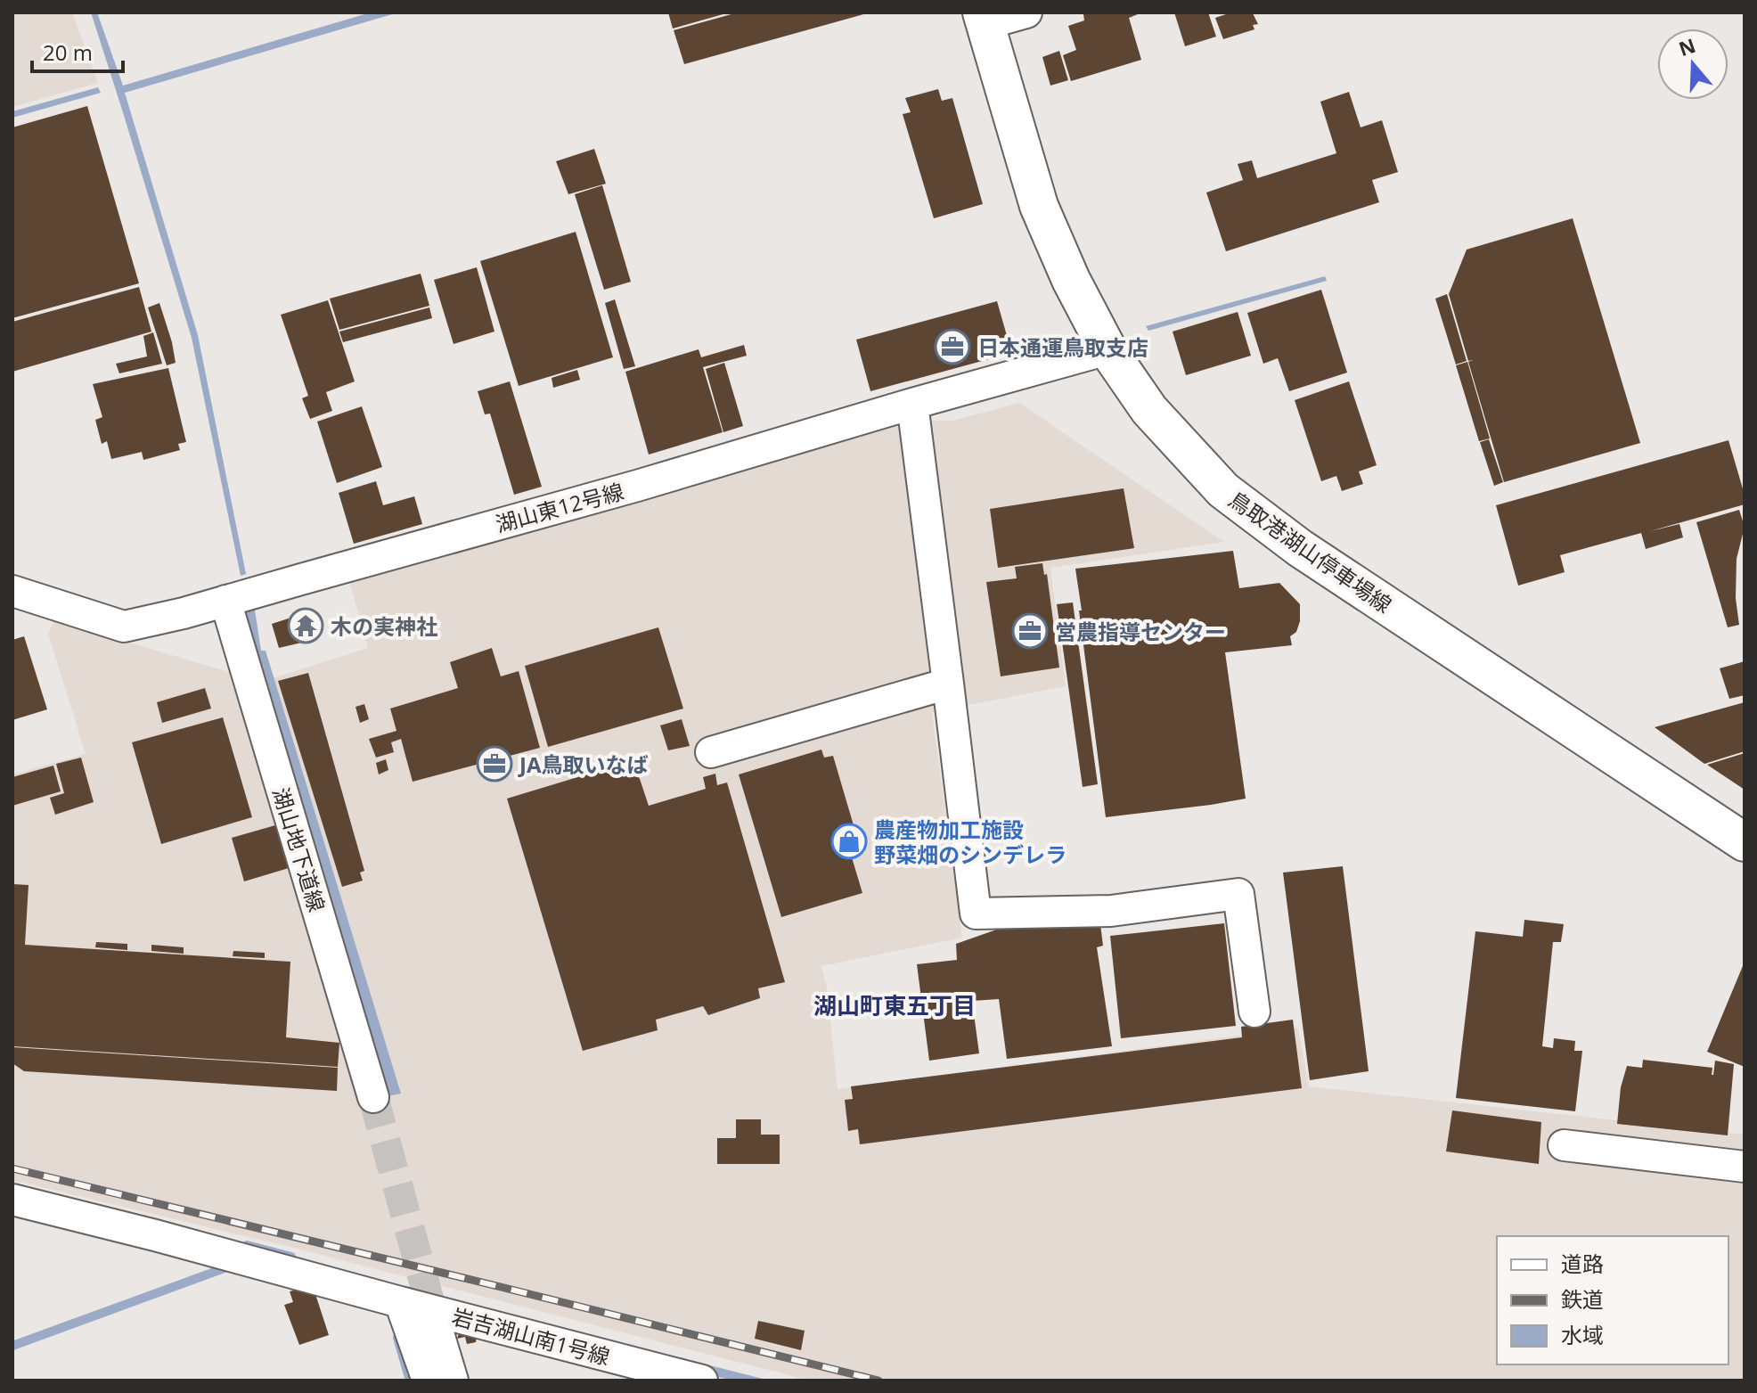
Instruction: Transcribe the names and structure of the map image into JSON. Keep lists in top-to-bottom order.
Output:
{
  "streets": {
    "main road": ["鳥取港湖山停車場線"],
    "street": ["湖山東12号線", "湖山地下道線", "岩吉湖山南1号線"]
  },
  "crossings": [
    ["湖山東12号線", "鳥取港湖山停車場線"],
    ["湖山東12号線", "湖山地下道線"]
  ],
  "districts": ["湖山町東五丁目"],
  "places": {
    "office": ["日本通運鳥取支店", "営農指導センター", "JA鳥取いなば"],
    "temple": ["木の実神社"],
    "shop": ["農産物加工施設 野菜畑のシンデレラ"]
  },
  "legend": ["道路", "鉄道", "水域"],
  "scale_bar": "20 m",
  "north": "top"
}
